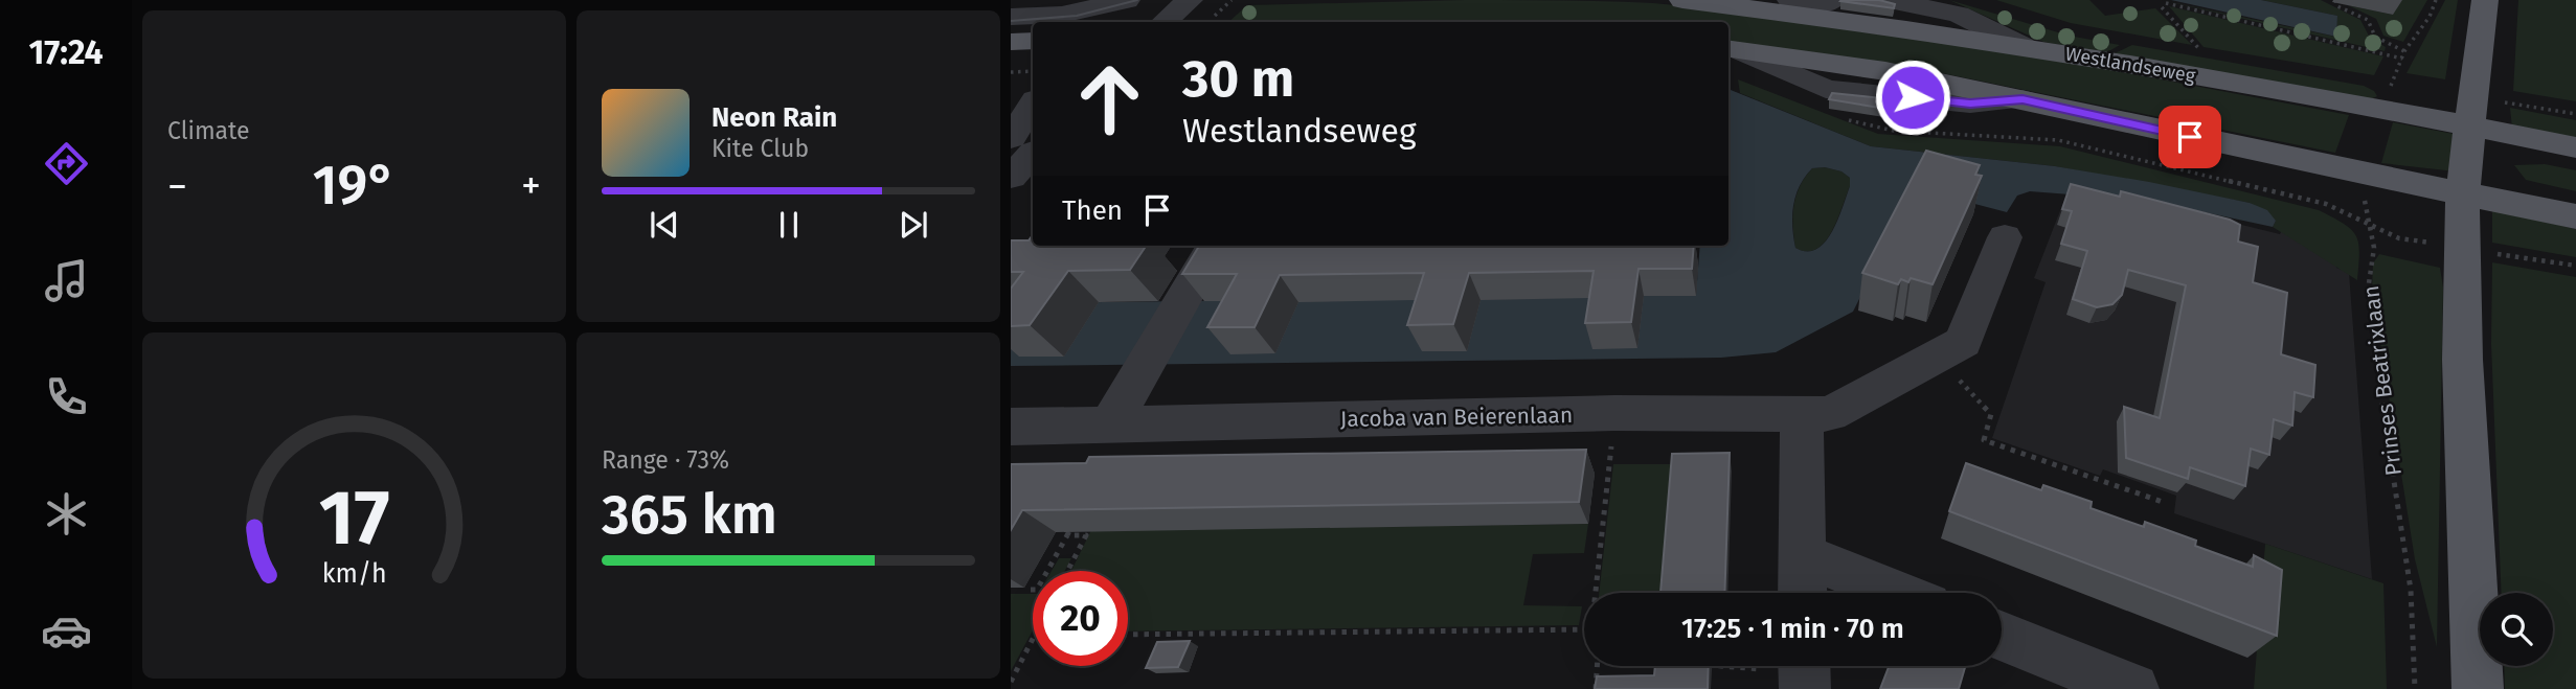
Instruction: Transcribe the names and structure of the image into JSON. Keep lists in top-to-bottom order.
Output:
{
  "streets": {
    "main road": ["Westlandseweg"],
    "street": ["Jacoba van Beierenlaan"],
    "path": ["Prinses Beatrixlaan"]
  },
  "page": {
    "tabs": "17:24",
    "tile": [
      "Climate",
      ["Range · 73%", "365 km"]
    ],
    "turn": ["30 m", "Westlandseweg"],
    "song": ["Neon Rain", "Kite Club"],
    "heat": ["−", "19°", "+"],
    "then": "Then",
    "limit": "20",
    "trip": "17:25 · 1 min · 70 m",
    "gauge": ["17", "km/h"]
  }
}
